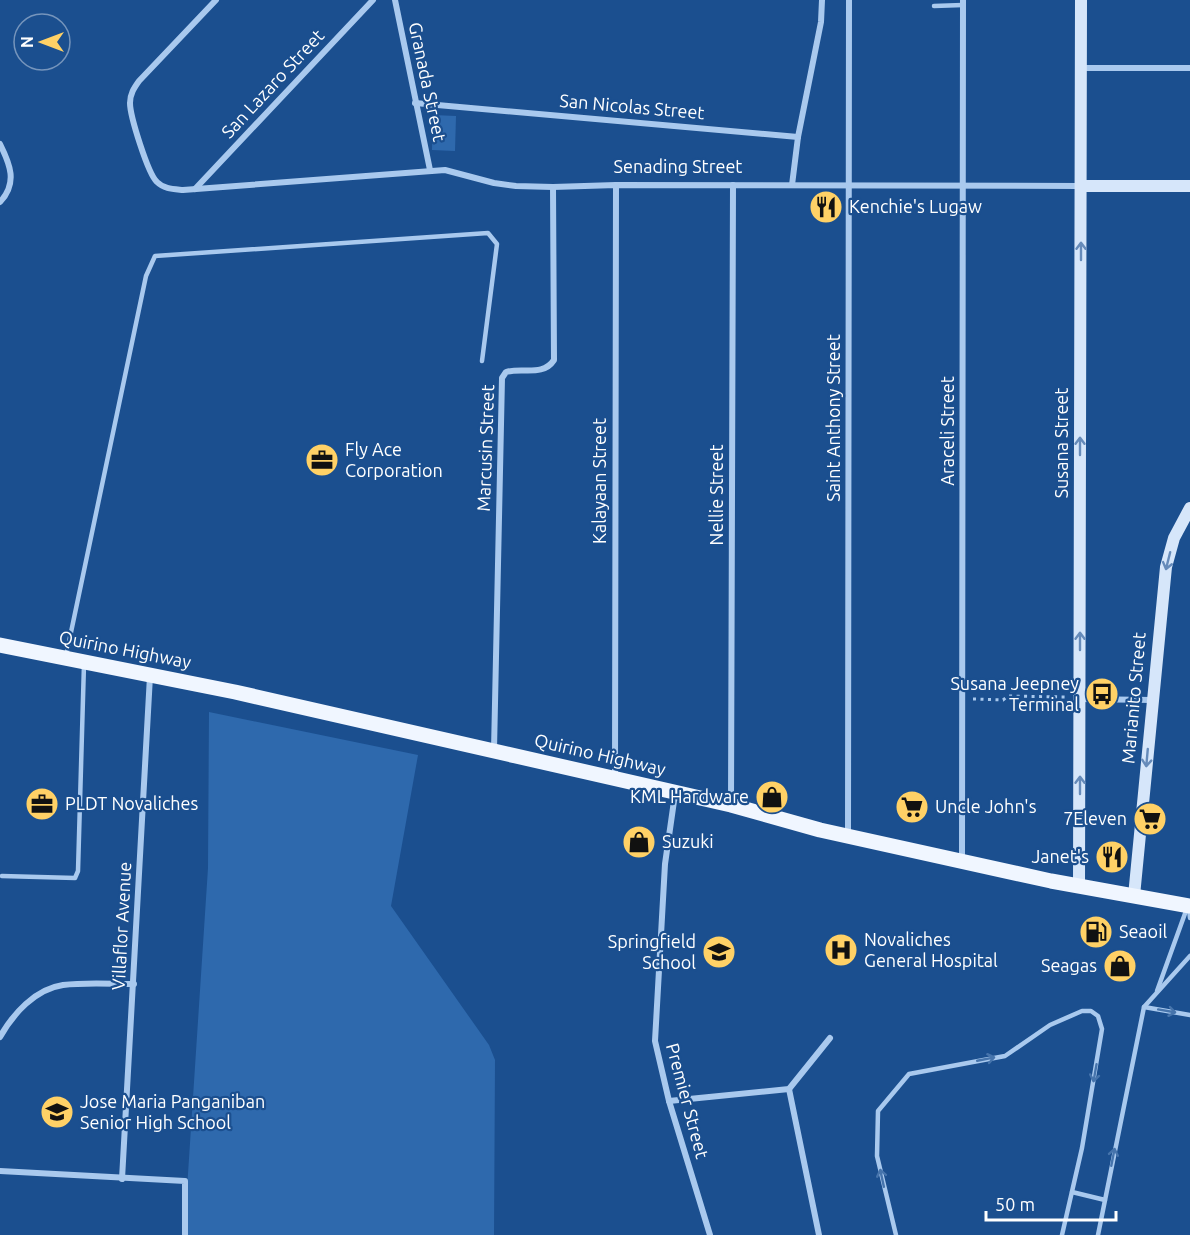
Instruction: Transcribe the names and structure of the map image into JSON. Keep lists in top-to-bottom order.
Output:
{
  "streets": {
    "main road": ["Quirino Highway"],
    "street": [
      "Granada Street",
      "San Lazaro Street",
      "San Nicolas Street",
      "Senading Street",
      "Saint Anthony Street",
      "Araceli Street",
      "Susana Street",
      "Marcusin Street",
      "Kalayaan Street",
      "Nellie Street",
      "Marianito Street",
      "Villaflor Avenue",
      "Premier Street"
    ]
  },
  "crossings": [
    ["Granada Street", "San Nicolas Street"],
    ["Granada Street", "Senading Street"],
    ["San Lazaro Street", "Senading Street"],
    ["Senading Street", "Saint Anthony Street"],
    ["Senading Street", "Araceli Street"],
    ["Senading Street", "Susana Street"],
    ["Senading Street", "Marcusin Street"],
    ["Senading Street", "Kalayaan Street"],
    ["Senading Street", "Nellie Street"],
    ["Saint Anthony Street", "Quirino Highway"],
    ["Araceli Street", "Quirino Highway"],
    ["Susana Street", "Quirino Highway"],
    ["Marcusin Street", "Quirino Highway"],
    ["Kalayaan Street", "Quirino Highway"],
    ["Nellie Street", "Quirino Highway"],
    ["Quirino Highway", "Marianito Street"],
    ["Quirino Highway", "Villaflor Avenue"],
    ["Quirino Highway", "Premier Street"]
  ],
  "one_way": ["Susana Street", "Marianito Street"],
  "places": {
    "restaurant": ["Kenchie's Lugaw", "Janet's"],
    "office": ["Fly Ace Corporation", "PLDT Novaliches"],
    "bus stop": ["Susana Jeepney Terminal"],
    "shop": ["KML Hardware", "Suzuki", "Seagas"],
    "supermarket": ["Uncle John's", "7Eleven"],
    "fuel station": ["Seaoil"],
    "hospital": ["Novaliches General Hospital"],
    "school or university": ["Springfield School", "Jose Maria Panganiban Senior High School"]
  },
  "scale_bar": "50 m",
  "north": "left"
}
